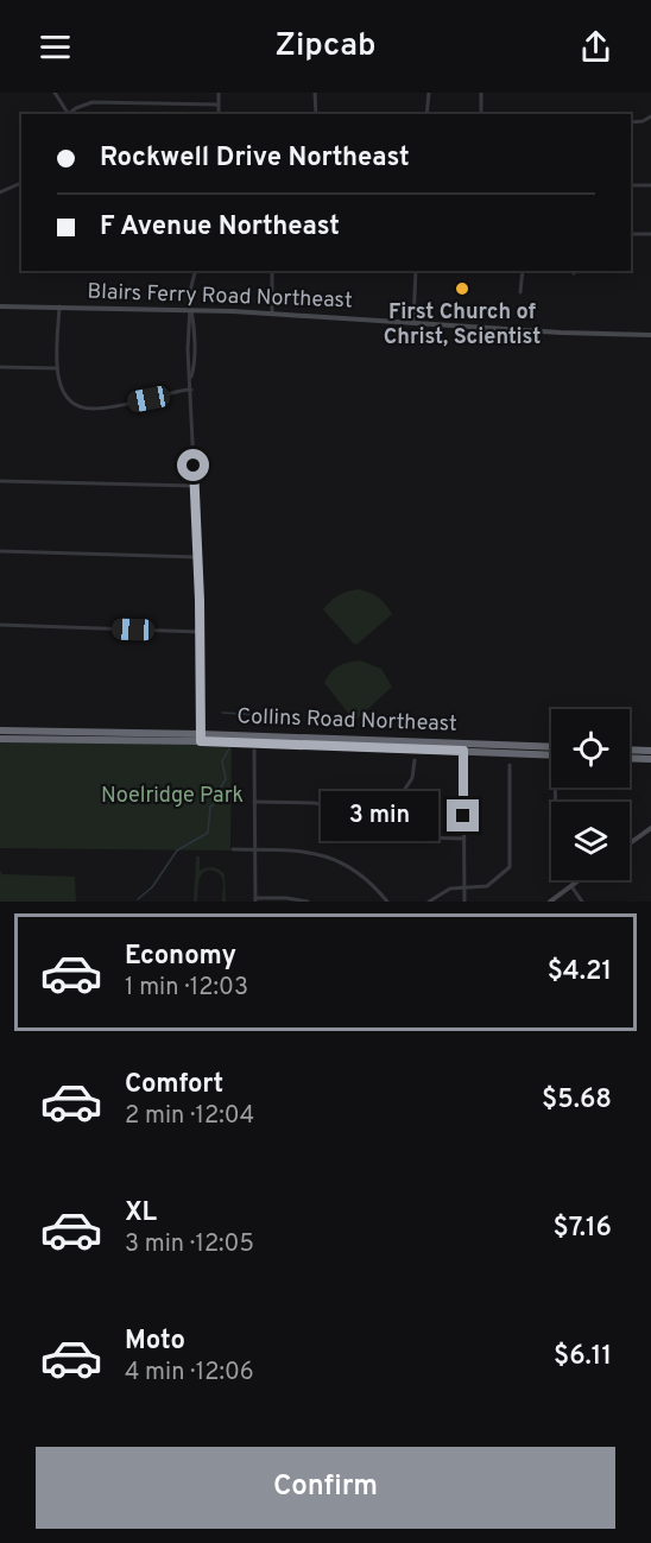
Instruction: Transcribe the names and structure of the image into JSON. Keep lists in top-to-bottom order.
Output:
{
  "streets": {
    "highway": ["Collins Road Northeast"],
    "main road": ["Blairs Ferry Road Northeast"]
  },
  "parks": ["Noelridge Park"],
  "places": ["First Church of Christ, Scientist"],
  "page": {
    "header": "Zipcab",
    "banner": ["Rockwell Drive Northeast", "F Avenue Northeast"],
    "bubble": "3 min",
    "list": [
      {
        "name": "Economy",
        "note": "1 min · 12:03",
        "value": "$4.21"
      },
      {
        "name": "Comfort",
        "note": "2 min · 12:04",
        "value": "$5.68"
      },
      {
        "name": "XL",
        "note": "3 min · 12:05",
        "value": "$7.16"
      },
      {
        "name": "Moto",
        "note": "4 min · 12:06",
        "value": "$6.11"
      }
    ],
    "buttons": "Confirm"
  }
}
